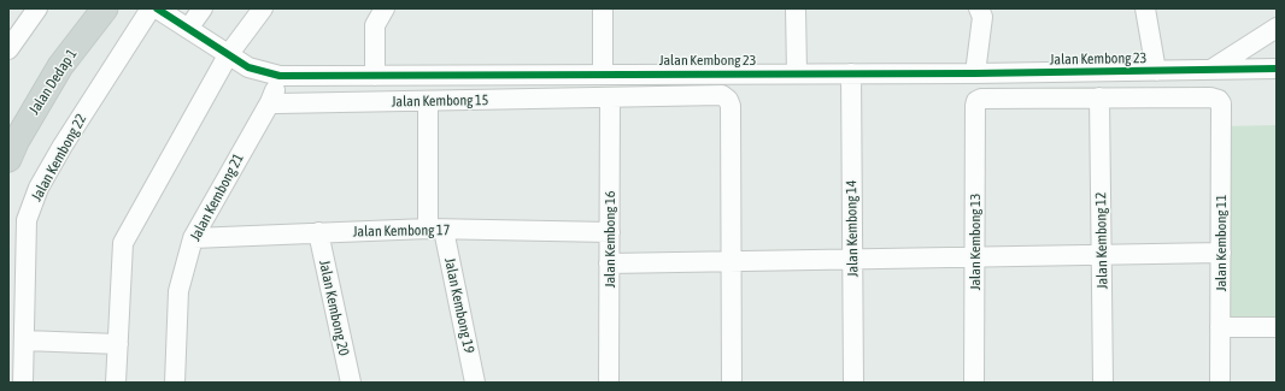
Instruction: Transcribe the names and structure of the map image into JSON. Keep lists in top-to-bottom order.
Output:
{
  "streets": {
    "main road": ["Jalan Dedap 1"],
    "street": [
      "Jalan Kembong 23",
      "Jalan Kembong 15",
      "Jalan Kembong 22",
      "Jalan Kembong 21",
      "Jalan Kembong 14",
      "Jalan Kembong 17",
      "Jalan Kembong 16",
      "Jalan Kembong 12",
      "Jalan Kembong 13",
      "Jalan Kembong 11",
      "Jalan Kembong 19",
      "Jalan Kembong 20"
    ]
  },
  "crossings": [
    ["Jalan Kembong 23", "Jalan Kembong 21"],
    ["Jalan Kembong 23", "Jalan Kembong 14"],
    ["Jalan Kembong 15", "Jalan Kembong 21"],
    ["Jalan Kembong 15", "Jalan Kembong 16"],
    ["Jalan Kembong 15", "Jalan Kembong 19"],
    ["Jalan Kembong 21", "Jalan Kembong 17"],
    ["Jalan Kembong 17", "Jalan Kembong 16"],
    ["Jalan Kembong 17", "Jalan Kembong 19"],
    ["Jalan Kembong 17", "Jalan Kembong 20"],
    ["Jalan Kembong 12", "Jalan Kembong 13"],
    ["Jalan Kembong 12", "Jalan Kembong 11"],
    ["Jalan Kembong 13", "Jalan Kembong 11"]
  ]
}
